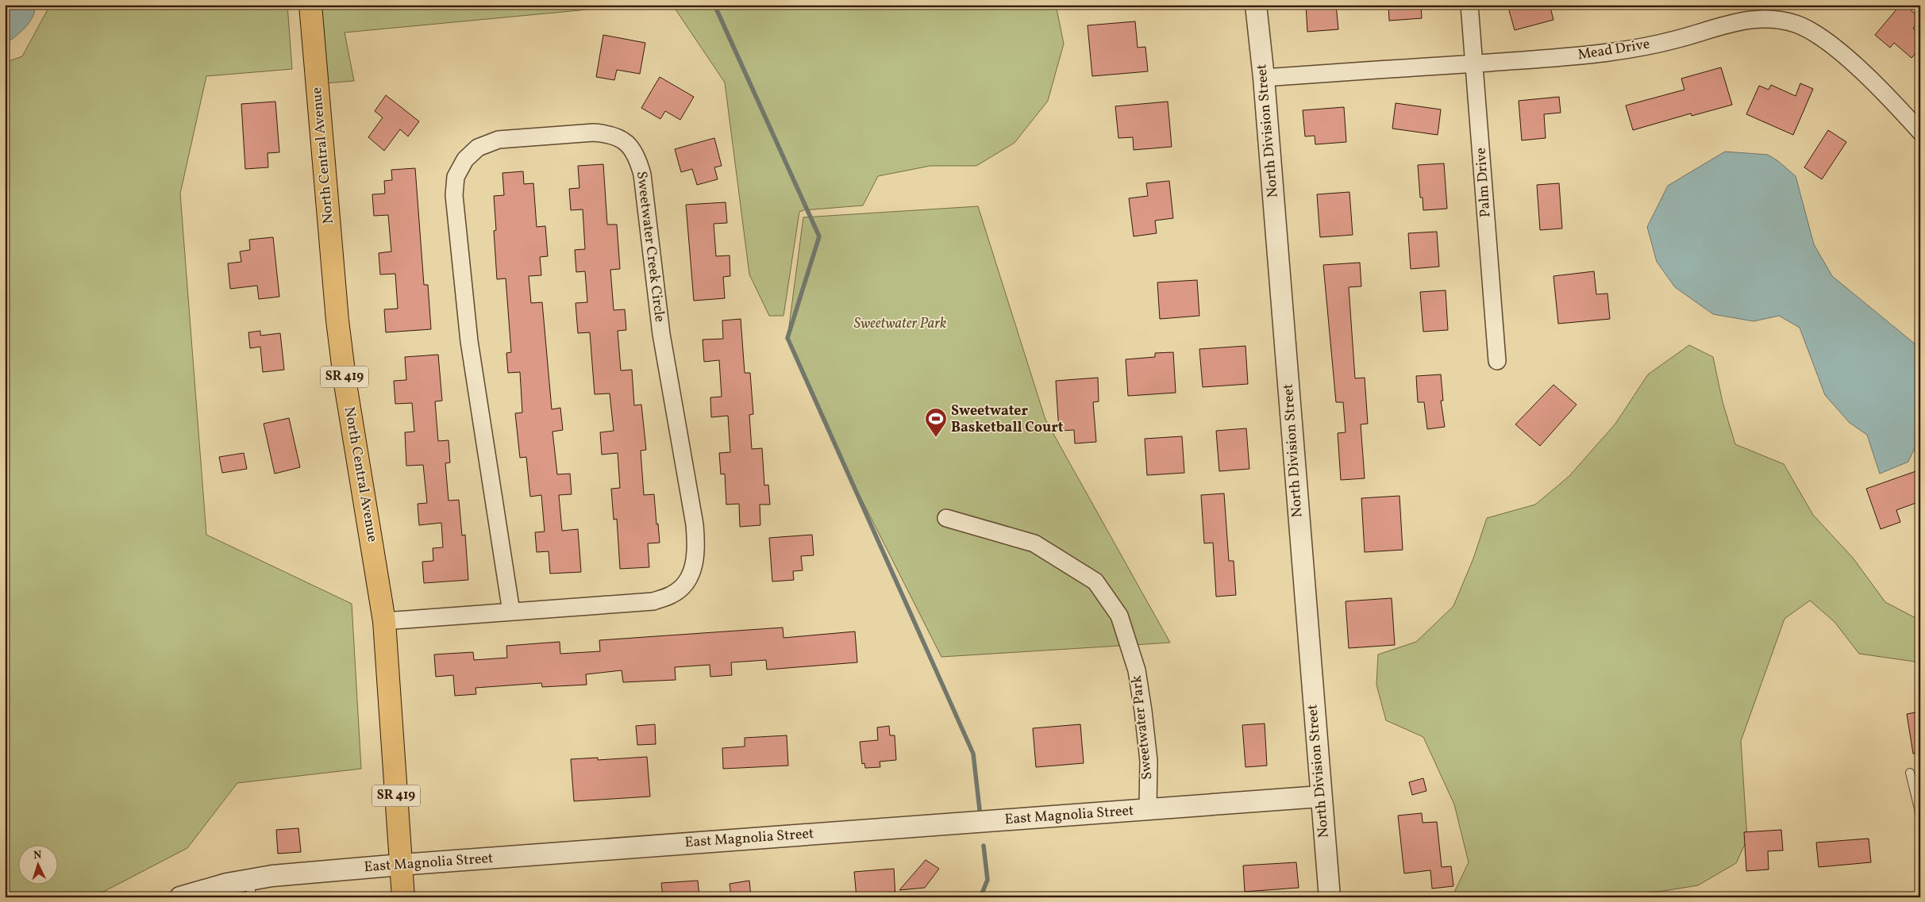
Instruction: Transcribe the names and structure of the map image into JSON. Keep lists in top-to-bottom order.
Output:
{
  "streets": {
    "main road": ["North Central Avenue", "SR 419"],
    "street": [
      "Mead Drive",
      "North Division Street",
      "Palm Drive",
      "Sweetwater Creek Circle",
      "Sweetwater Park",
      "East Magnolia Street"
    ]
  },
  "crossings": [
    ["Mead Drive", "North Division Street"],
    ["Mead Drive", "Palm Drive"],
    ["North Division Street", "East Magnolia Street"],
    ["North Central Avenue", "Sweetwater Creek Circle"],
    ["North Central Avenue", "East Magnolia Street"],
    ["Sweetwater Park", "East Magnolia Street"]
  ],
  "parks": ["Sweetwater Park"],
  "places": {
    "sports": ["Sweetwater Basketball Court"]
  },
  "north": "top"
}
